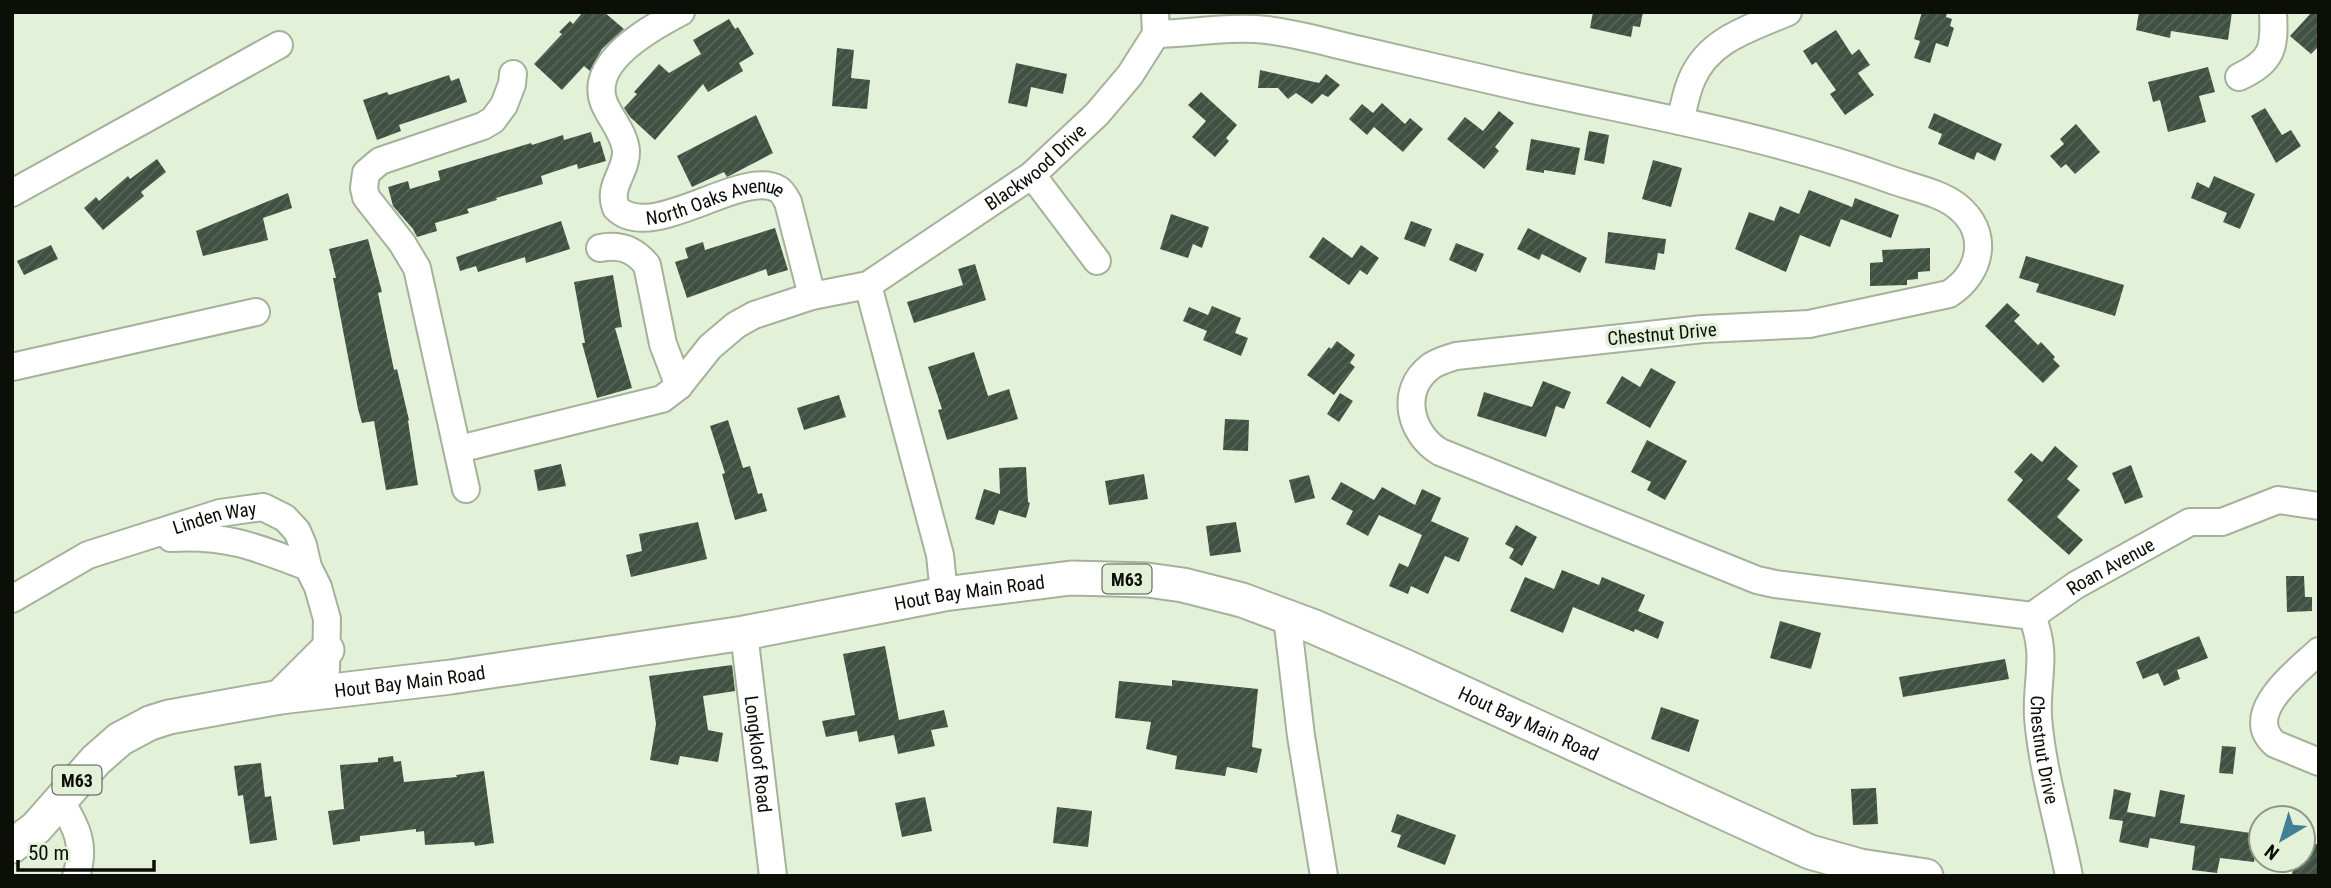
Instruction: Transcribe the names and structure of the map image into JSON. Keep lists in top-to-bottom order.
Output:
{
  "streets": {
    "main road": ["M63", "Hout Bay Main Road"],
    "street": [
      "Blackwood Drive",
      "North Oaks Avenue",
      "Chestnut Drive",
      "Linden Way",
      "Roan Avenue",
      "Longkloof Road"
    ]
  },
  "crossings": [
    ["Blackwood Drive", "Chestnut Drive"],
    ["Chestnut Drive", "Roan Avenue"],
    ["Linden Way", "Hout Bay Main Road"],
    ["Hout Bay Main Road", "Longkloof Road"]
  ],
  "scale_bar": "50 m",
  "north": "bottom left"
}
